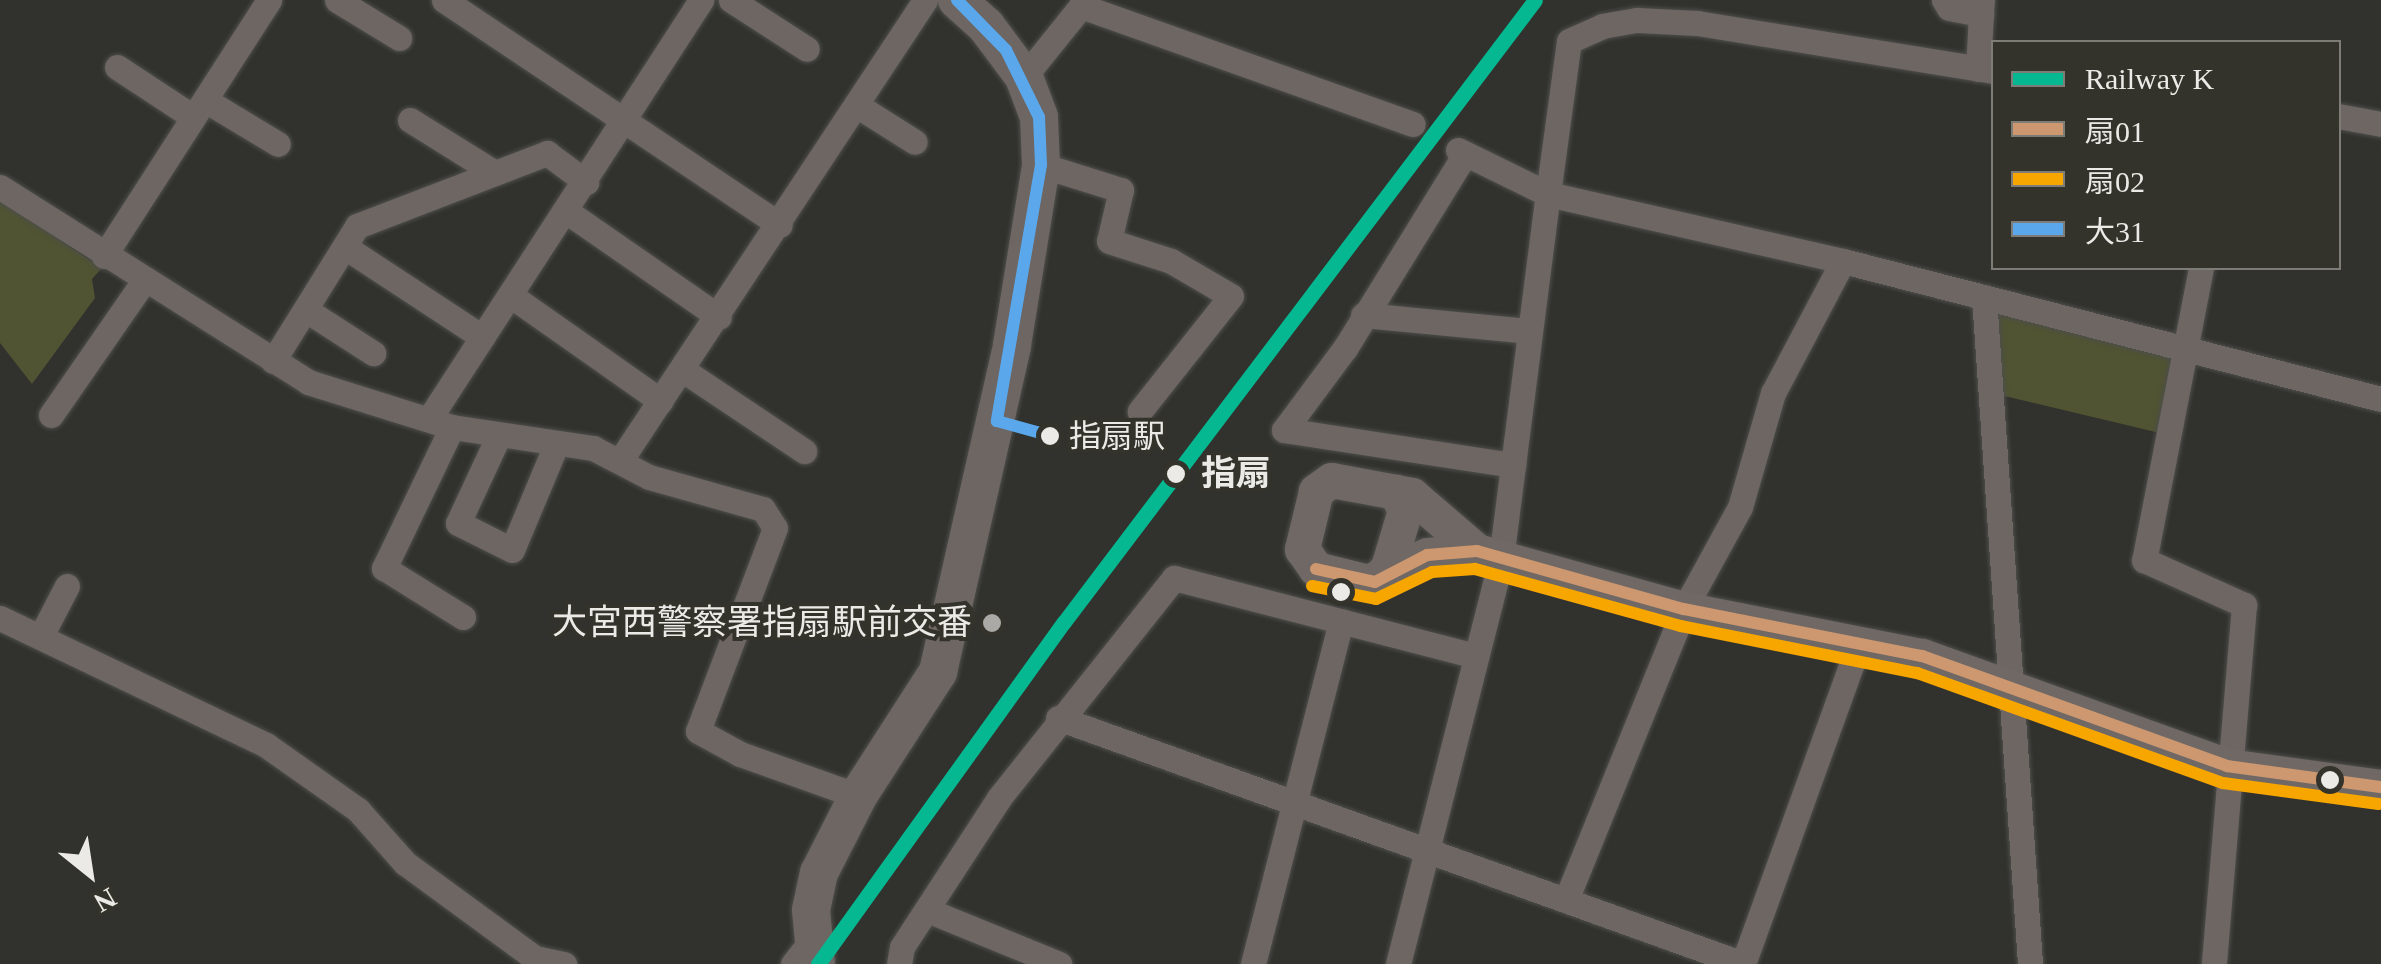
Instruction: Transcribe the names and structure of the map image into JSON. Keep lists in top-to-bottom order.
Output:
{
  "places": ["指扇駅", "指扇", "大宮西警察署指扇駅前交番"],
  "lines": [
    "rail line K",
    "transit line 大31",
    "transit line 扇01",
    "transit line 扇02"
  ],
  "legend": [
    "Railway K",
    "扇01",
    "扇02",
    "大31"
  ],
  "north": "bottom right"
}
